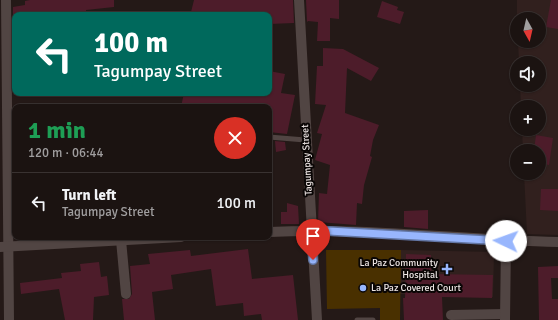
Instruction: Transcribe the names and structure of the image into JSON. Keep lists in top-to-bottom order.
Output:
{
  "streets": {
    "street": ["Tagumpay Street"]
  },
  "places": {
    "health": ["La Paz Community Hospital"],
    "other": ["La Paz Covered Court"]
  },
  "north": "bottom",
  "page": {
    "map_buttons": ["+", "−"],
    "turn": ["100 m", "Tagumpay Street"],
    "heading": ["1 min", "120 m · 06:44"],
    "list": [
      {
        "name": "Turn left",
        "note": "Tagumpay Street",
        "value": "100 m"
      }
    ]
  }
}
